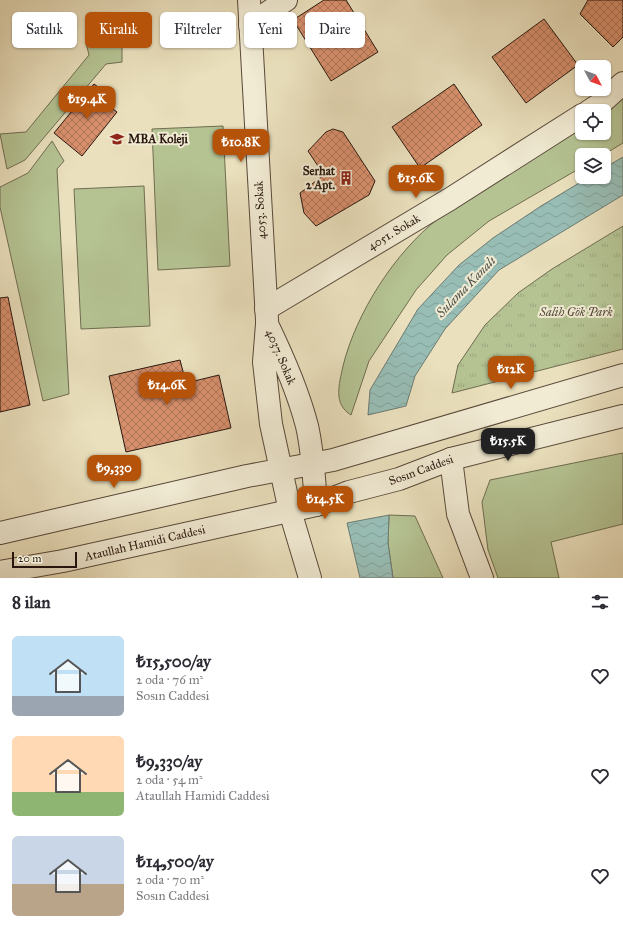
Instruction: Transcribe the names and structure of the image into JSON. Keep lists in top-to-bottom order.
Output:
{
  "streets": {
    "street": [
      "4053. Sokak",
      "4051. Sokak",
      "4037. Sokak",
      "Sosın Caddesi",
      "Ataullah Hamidi Caddesi"
    ]
  },
  "crossings": [
    ["4053. Sokak", "4051. Sokak"],
    ["4053. Sokak", "4037. Sokak"],
    ["4051. Sokak", "4037. Sokak"],
    ["4037. Sokak", "Sosın Caddesi"],
    ["4037. Sokak", "Ataullah Hamidi Caddesi"],
    ["Sosın Caddesi", "Ataullah Hamidi Caddesi"]
  ],
  "water": ["Sulama Kanalı"],
  "parks": ["Salih Gök Park"],
  "places": {
    "school or university": ["MBA Koleji"],
    "building": ["Serhat 2 Apt."]
  },
  "scale_bar": "20 m",
  "north": "bottom right",
  "page": {
    "chip": [
      "Satılık",
      "Kiralık",
      "Filtreler",
      "Yeni",
      "Daire"
    ],
    "price": [
      "₺19.4K",
      "₺10.8K",
      "₺15.6K",
      "₺12K",
      "₺14.6K",
      "₺15.5K",
      "₺9,330",
      "₺14.5K"
    ],
    "scale": "20 m",
    "heading": "8 ilan",
    "list": [
      {
        "name": "₺15,500/ay",
        "note": "2 oda · 76 m² · Sosın Caddesi"
      },
      {
        "name": "₺9,330/ay",
        "note": "2 oda · 54 m² · Ataullah Hamidi Caddesi"
      },
      {
        "name": "₺14,500/ay",
        "note": "2 oda · 70 m² · Sosın Caddesi"
      }
    ]
  }
}
